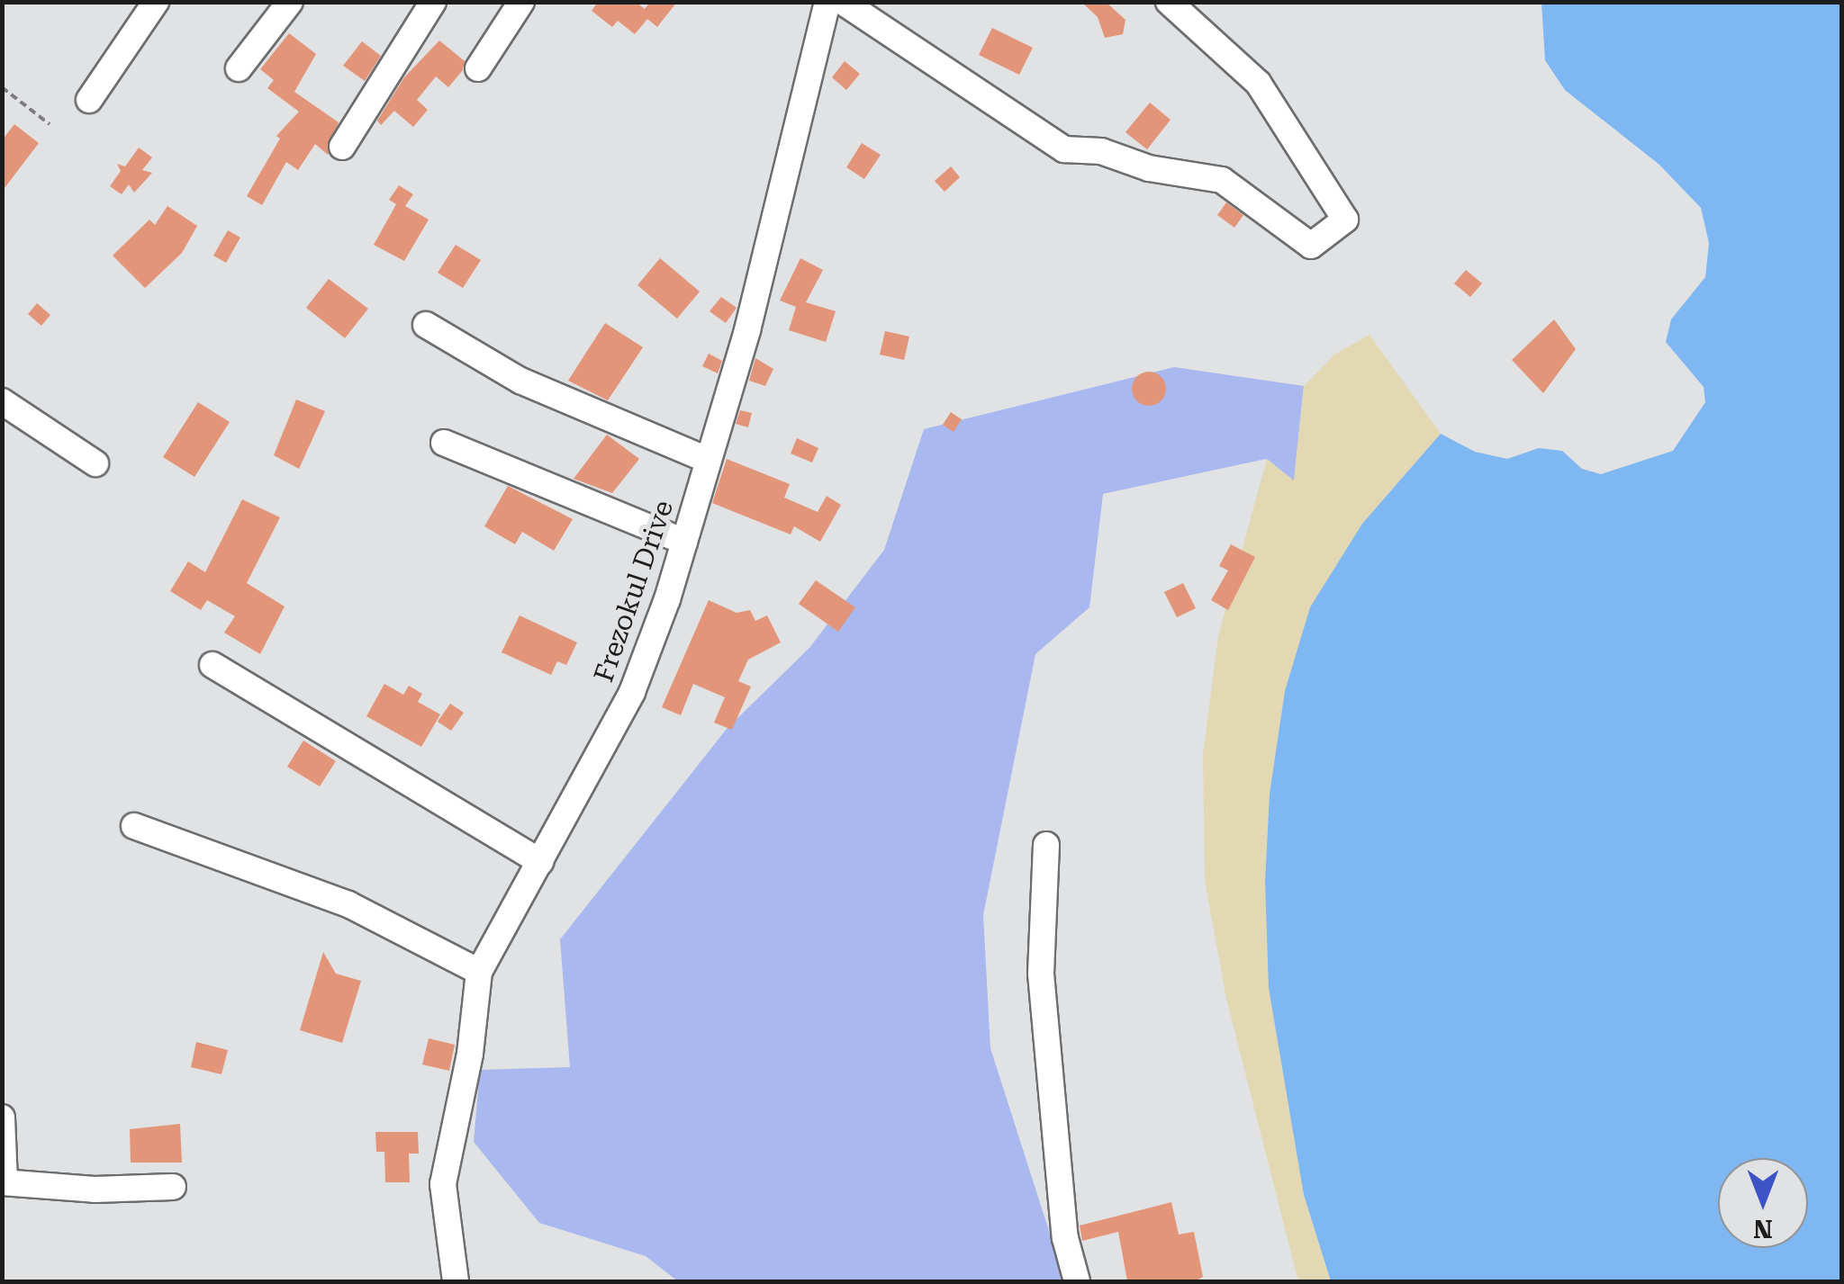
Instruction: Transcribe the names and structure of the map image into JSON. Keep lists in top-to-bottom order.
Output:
{
  "streets": {
    "street": ["Frezokul Drive"]
  },
  "north": "bottom"
}
